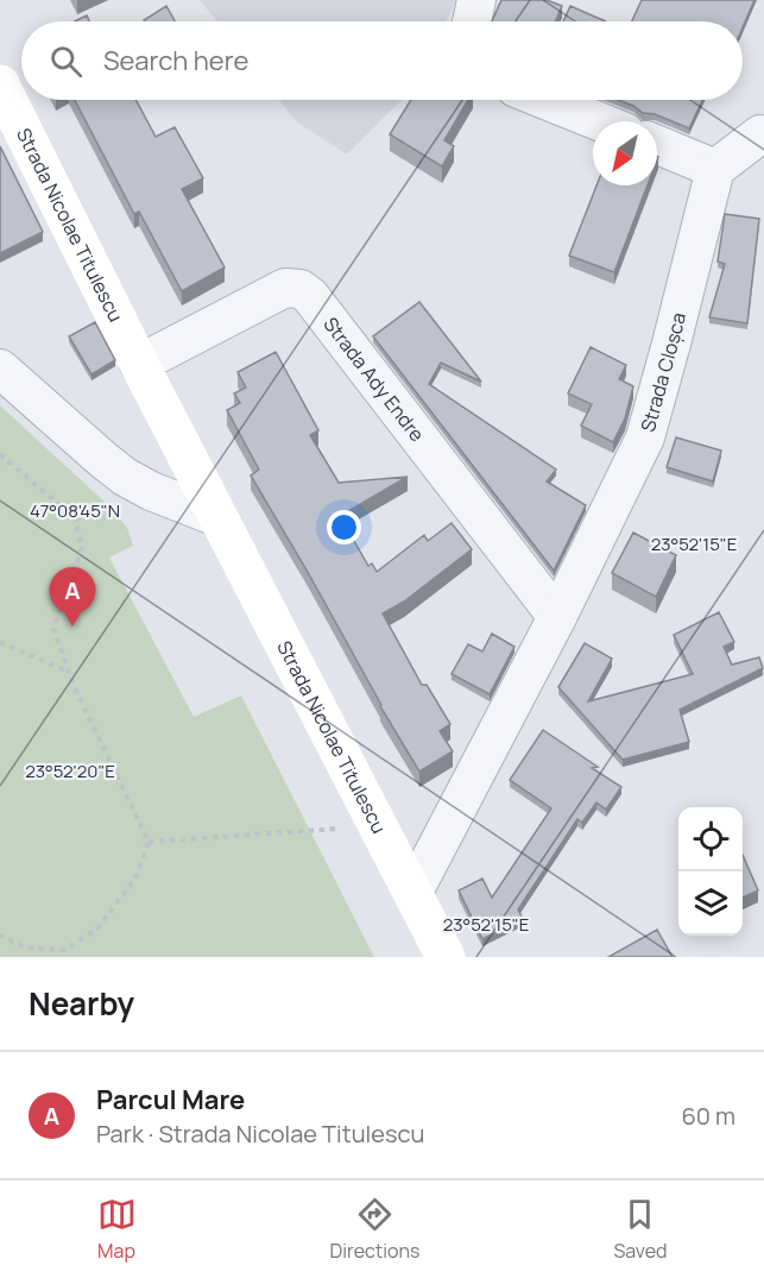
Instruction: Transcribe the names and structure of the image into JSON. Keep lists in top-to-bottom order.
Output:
{
  "streets": {
    "main road": ["Strada Nicolae Titulescu"],
    "street": ["Strada Cloșca", "Strada Ady Endre"]
  },
  "crossings": [
    ["Strada Nicolae Titulescu", "Strada Cloșca"],
    ["Strada Nicolae Titulescu", "Strada Ady Endre"],
    ["Strada Cloșca", "Strada Ady Endre"]
  ],
  "north": "bottom left",
  "page": {
    "search": "Search here",
    "pins": "A",
    "heading": "Nearby",
    "list": [
      {
        "mark": "A",
        "name": "Parcul Mare",
        "note": "Park · Strada Nicolae Titulescu",
        "value": "60 m"
      }
    ],
    "nav": ["Map", "Directions", "Saved"]
  },
  "coordinates": ["47°08'45\"N", "23°52'15\"E", "23°52'20\"E"]
}
